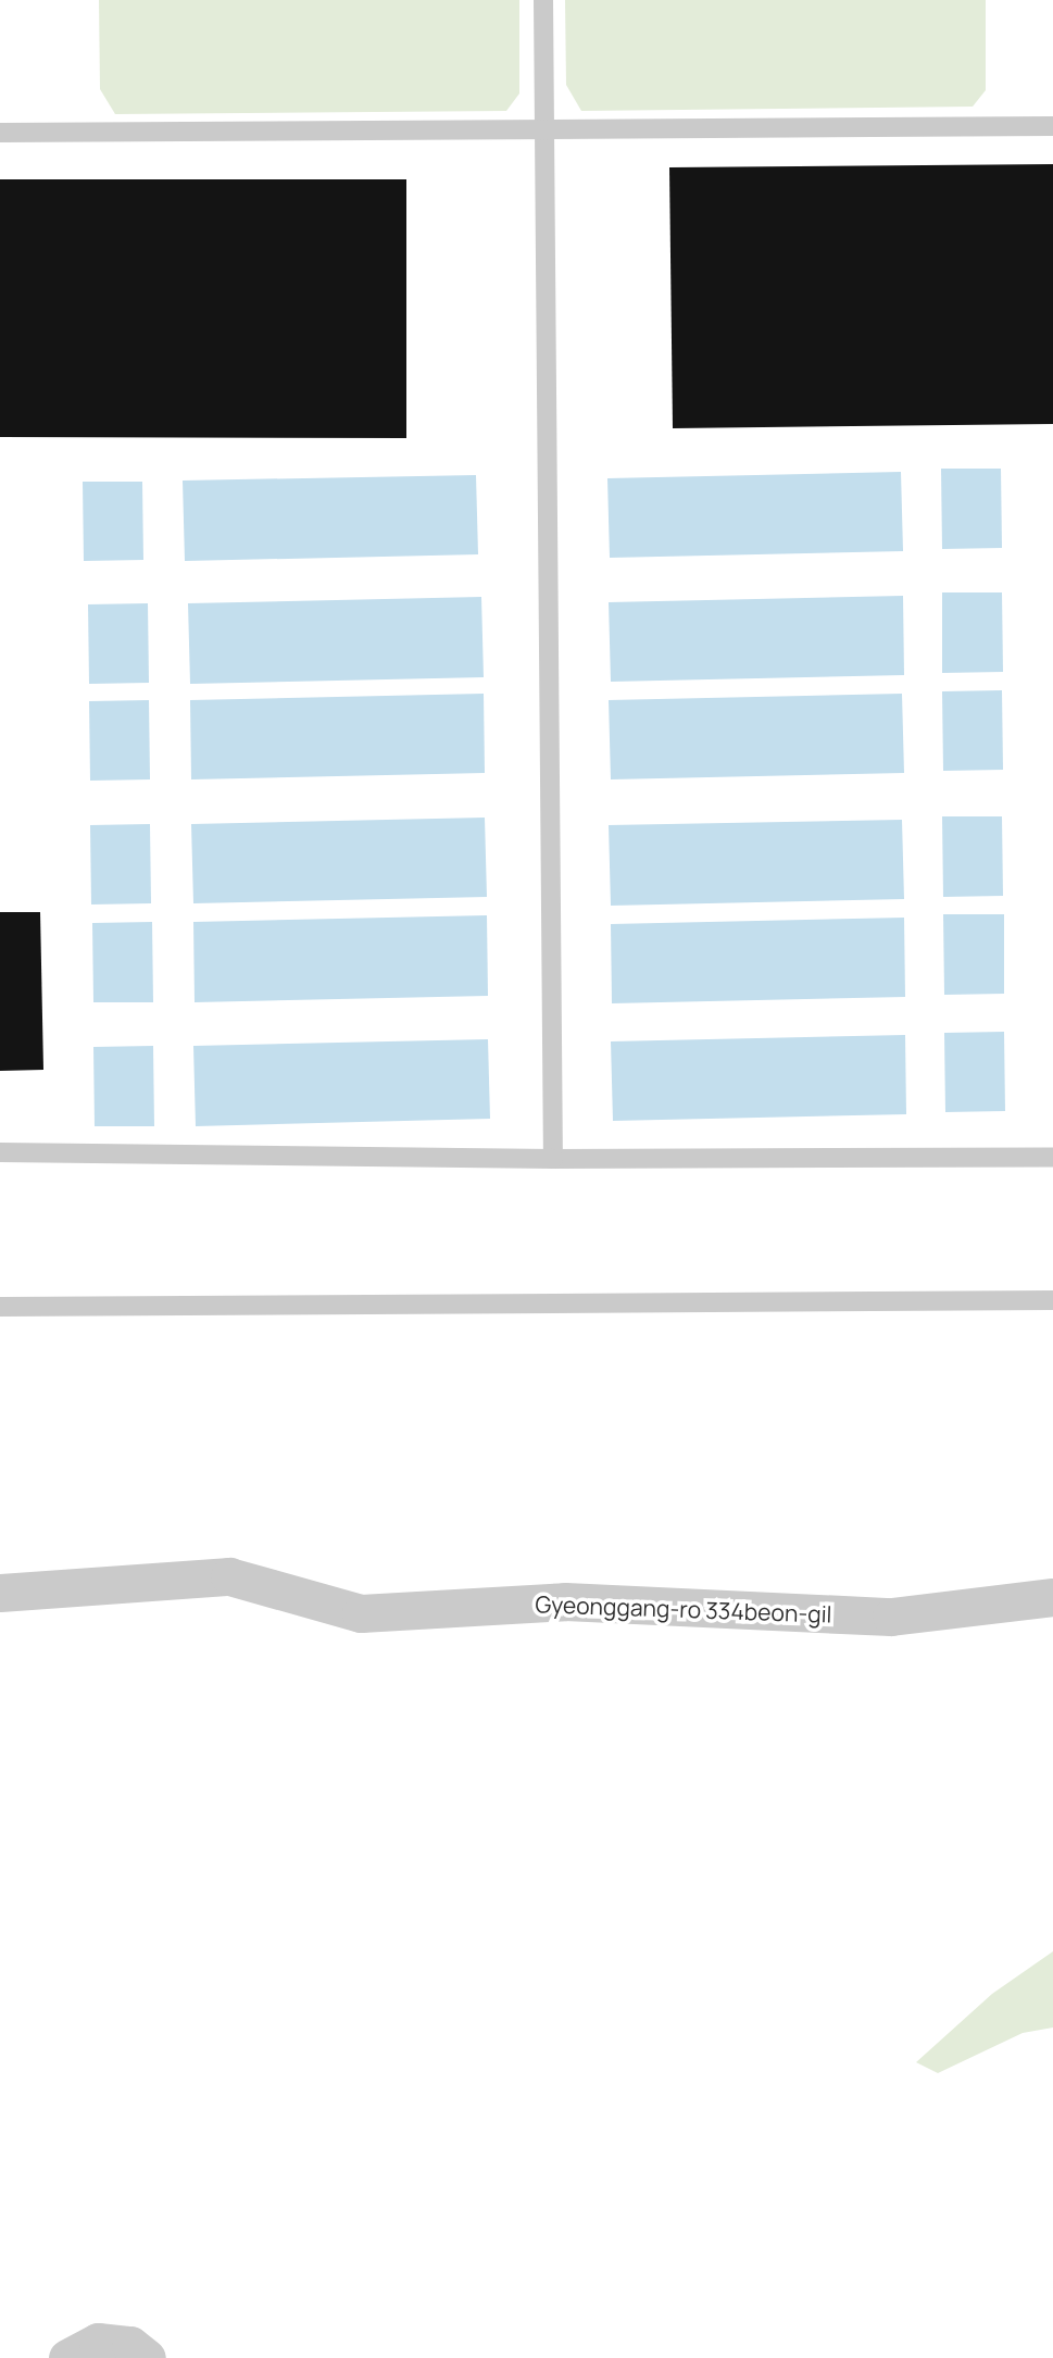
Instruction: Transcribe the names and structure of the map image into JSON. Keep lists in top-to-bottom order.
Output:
{
  "streets": {
    "street": ["Gyeonggang-ro 334beon-gil"]
  }
}
